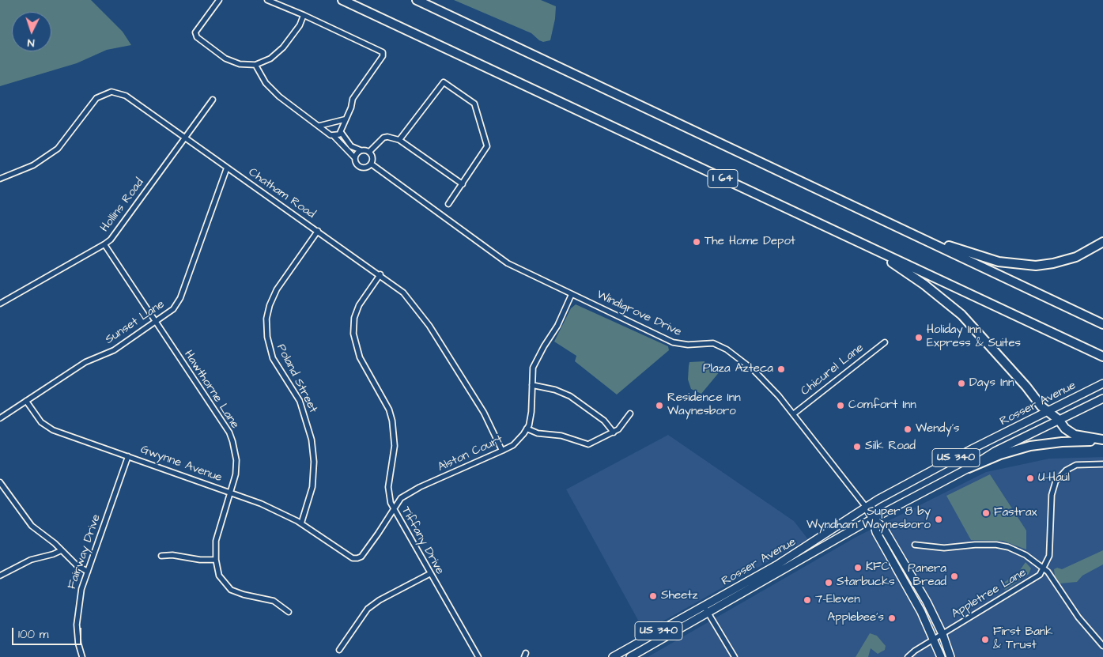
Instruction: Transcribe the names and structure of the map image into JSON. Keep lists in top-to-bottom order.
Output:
{
  "streets": {
    "highway": ["I 64"],
    "main road": ["Rosser Avenue", "US 340"],
    "street": [
      "Chatham Road",
      "Hollins Road",
      "Windigrove Drive",
      "Sunset Lane",
      "Chicurel Lane",
      "Poland Street",
      "Hawthorne Lane",
      "Alston Court",
      "Gwynne Avenue",
      "Tiffany Drive",
      "Fairway Drive",
      "Appletree Lane"
    ]
  },
  "crossings": [
    ["Chatham Road", "Hollins Road"],
    ["Chatham Road", "Sunset Lane"],
    ["Chatham Road", "Poland Street"],
    ["Chatham Road", "Alston Court"],
    ["Chatham Road", "Tiffany Drive"],
    ["Hollins Road", "Hawthorne Lane"],
    ["Windigrove Drive", "Chicurel Lane"],
    ["Windigrove Drive", "Rosser Avenue"],
    ["Windigrove Drive", "Alston Court"],
    ["Sunset Lane", "Hawthorne Lane"],
    ["Sunset Lane", "Gwynne Avenue"],
    ["Poland Street", "Gwynne Avenue"],
    ["Hawthorne Lane", "Gwynne Avenue"],
    ["Alston Court", "Gwynne Avenue"],
    ["Alston Court", "Tiffany Drive"],
    ["Gwynne Avenue", "Fairway Drive"]
  ],
  "places": [
    "The Home Depot",
    "Holiday Inn Express & Suites",
    "Plaza Azteca",
    "Days Inn",
    "Residence Inn Waynesboro",
    "Comfort Inn",
    "Wendy's",
    "Silk Road",
    "U-Haul",
    "Fastrax",
    "Super 8 by Wyndham Waynesboro",
    "KFC",
    "Panera Bread",
    "Starbucks",
    "Sheetz",
    "7-Eleven",
    "Applebee's",
    "First Bank & Trust"
  ],
  "scale_bar": "100 m",
  "north": "bottom"
}
